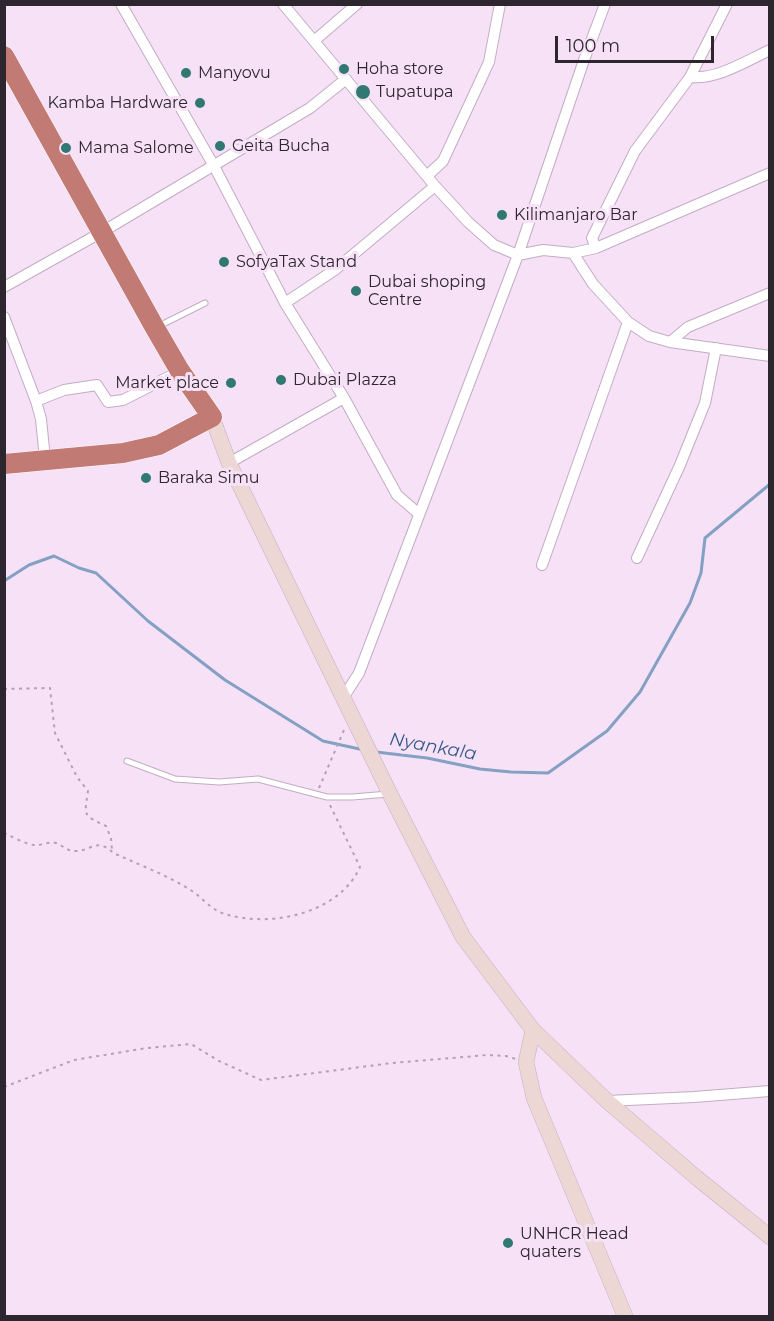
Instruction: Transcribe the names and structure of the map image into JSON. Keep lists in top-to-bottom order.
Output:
{
  "water": ["Nyankala"],
  "places": [
    "Hoha store",
    "Manyovu",
    "Tupatupa",
    "Kamba Hardware",
    "Geita Bucha",
    "Mama Salome",
    "Kilimanjaro Bar",
    "SofyaTax Stand",
    "Dubai shoping Centre",
    "Dubai Plazza",
    "Market place",
    "Baraka Simu",
    "UNHCR Head quaters"
  ],
  "scale_bar": "100 m"
}
